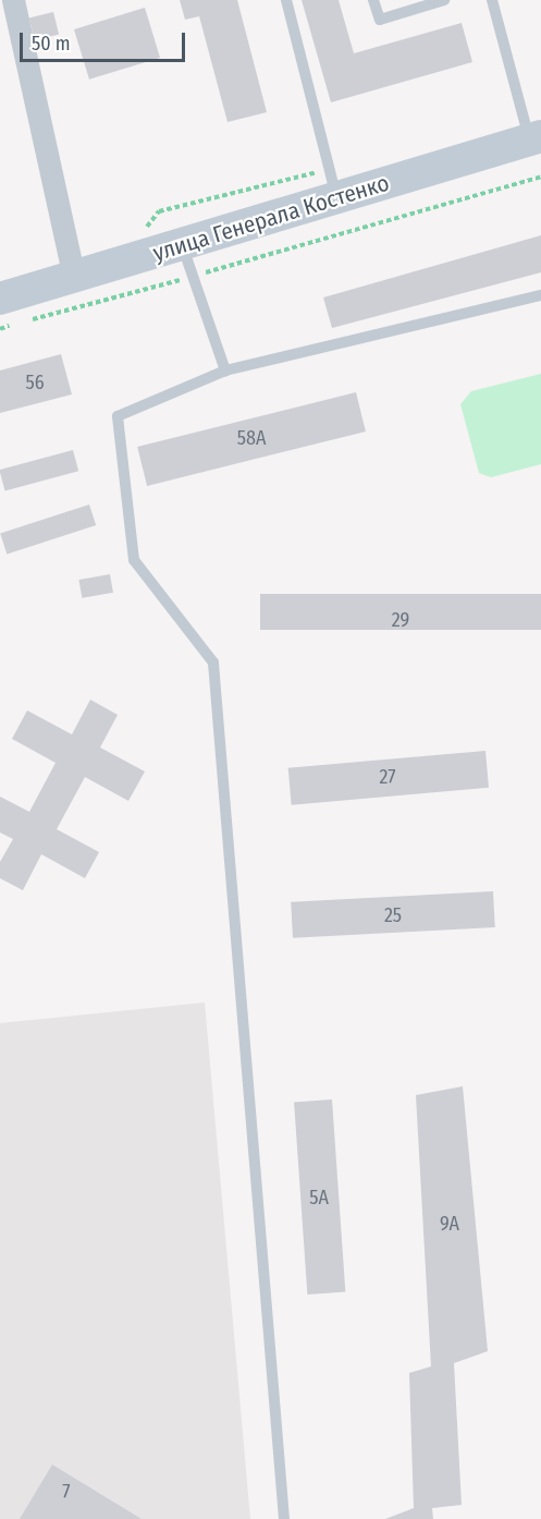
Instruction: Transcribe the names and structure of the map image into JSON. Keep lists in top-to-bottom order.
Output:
{
  "streets": {
    "main road": ["улица Генерала Костенко"]
  },
  "house_numbers": [
    "56",
    "58А",
    "29",
    "27",
    "25",
    "5А",
    "9А",
    "7"
  ],
  "scale_bar": "50 m"
}
